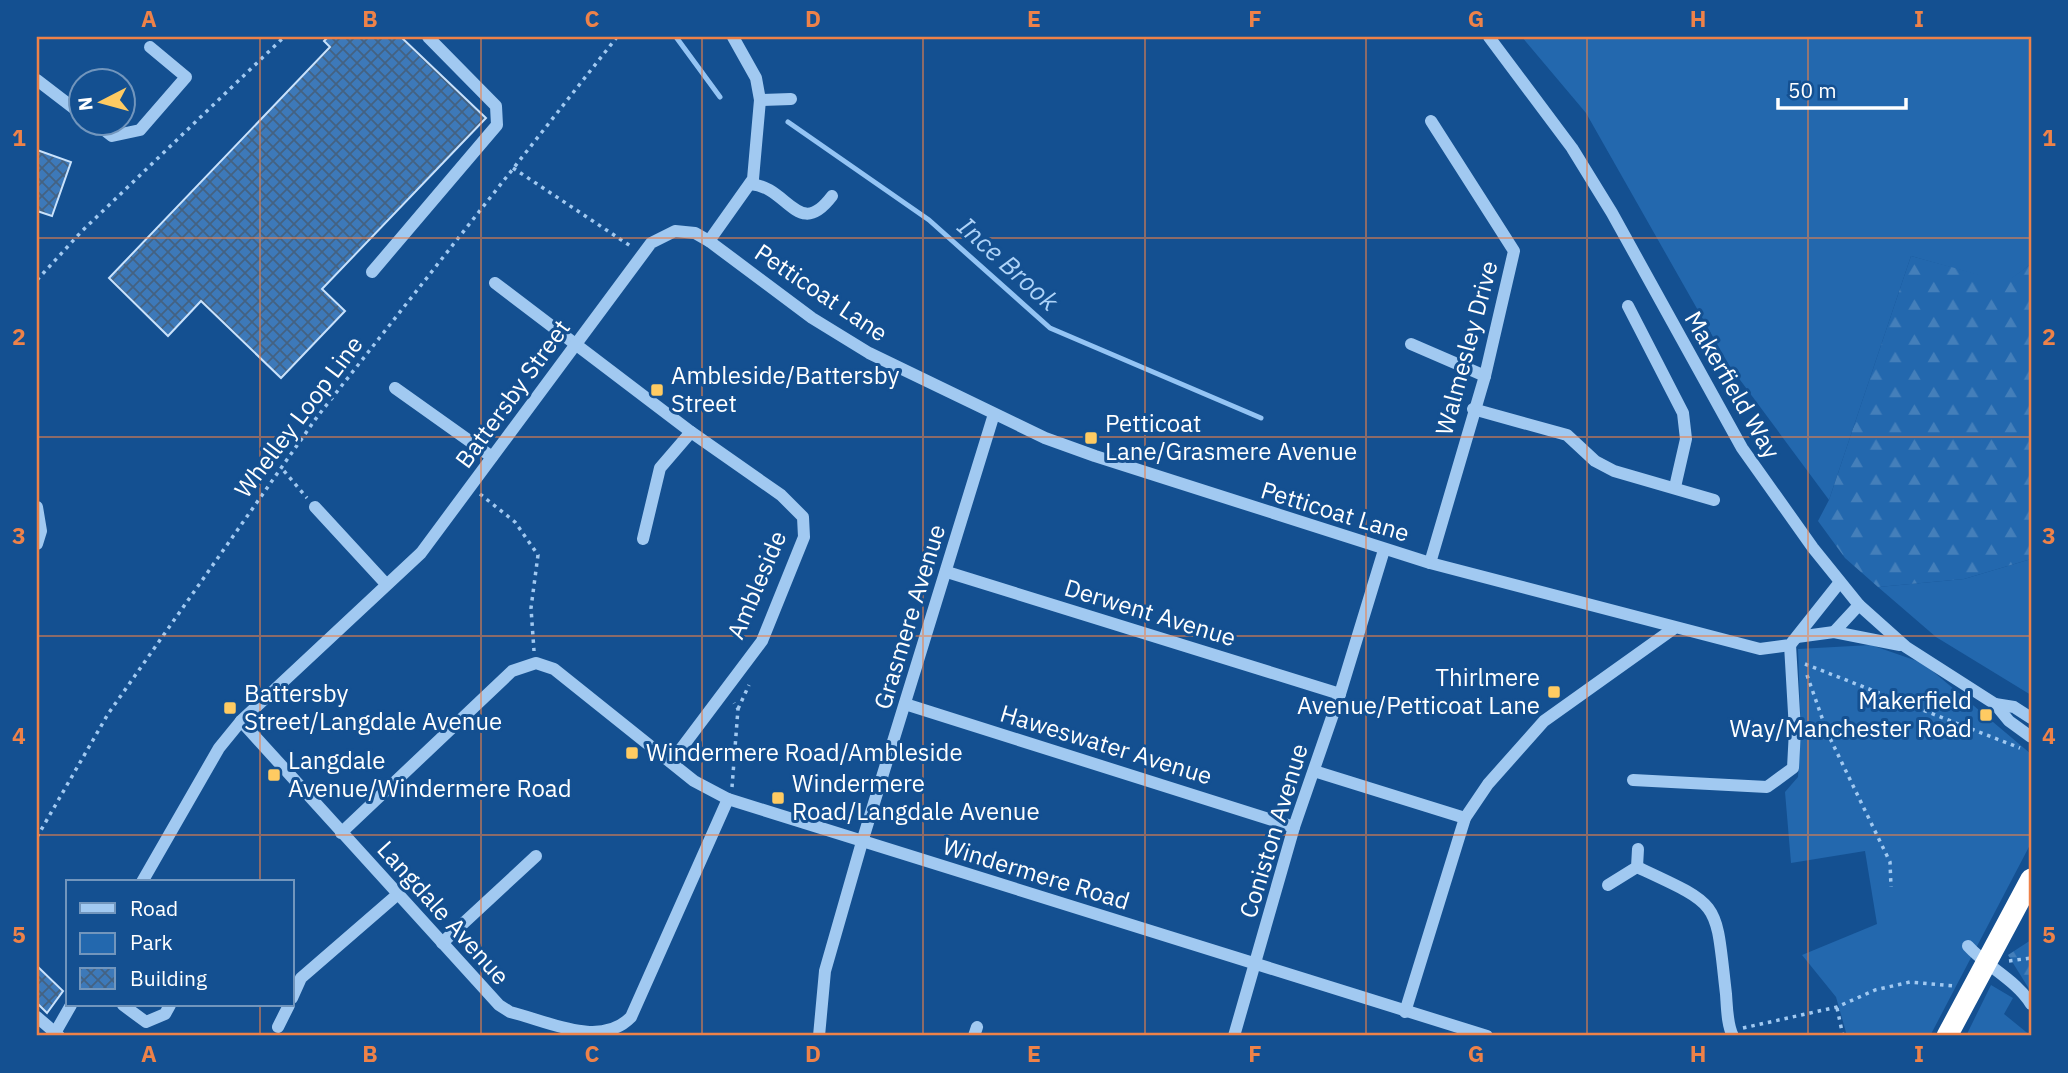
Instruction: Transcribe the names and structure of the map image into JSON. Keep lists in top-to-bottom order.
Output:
{
  "streets": {
    "street": [
      "Petticoat Lane",
      "Walmesley Drive",
      "Makerfield Way",
      "Battersby Street",
      "Ambleside",
      "Derwent Avenue",
      "Grasmere Avenue",
      "Haweswater Avenue",
      "Coniston Avenue",
      "Windermere Road",
      "Langdale Avenue"
    ],
    "path": ["Whelley Loop Line"]
  },
  "crossings": [
    ["Petticoat Lane", "Walmesley Drive"],
    ["Petticoat Lane", "Makerfield Way"],
    ["Petticoat Lane", "Battersby Street"],
    ["Petticoat Lane", "Grasmere Avenue"],
    ["Petticoat Lane", "Coniston Avenue"],
    ["Battersby Street", "Ambleside"],
    ["Battersby Street", "Langdale Avenue"],
    ["Ambleside", "Windermere Road"],
    ["Derwent Avenue", "Grasmere Avenue"],
    ["Derwent Avenue", "Coniston Avenue"],
    ["Grasmere Avenue", "Haweswater Avenue"],
    ["Grasmere Avenue", "Windermere Road"],
    ["Haweswater Avenue", "Coniston Avenue"],
    ["Coniston Avenue", "Windermere Road"],
    ["Windermere Road", "Langdale Avenue"]
  ],
  "water": ["Ince Brook"],
  "places": {
    "transit": [
      "Ambleside/Battersby Street",
      "Petticoat Lane/Grasmere Avenue",
      "Thirlmere Avenue/Petticoat Lane",
      "Battersby Street/Langdale Avenue",
      "Makerfield Way/Manchester Road",
      "Windermere Road/Ambleside",
      "Langdale Avenue/Windermere Road",
      "Windermere Road/Langdale Avenue"
    ]
  },
  "legend": ["Road", "Park", "Building"],
  "scale_bar": "50 m",
  "north": "left",
  "grid": {
    "columns": [
      "A",
      "B",
      "C",
      "D",
      "E",
      "F",
      "G",
      "H",
      "I"
    ],
    "rows": [
      "1",
      "2",
      "3",
      "4",
      "5"
    ]
  }
}
